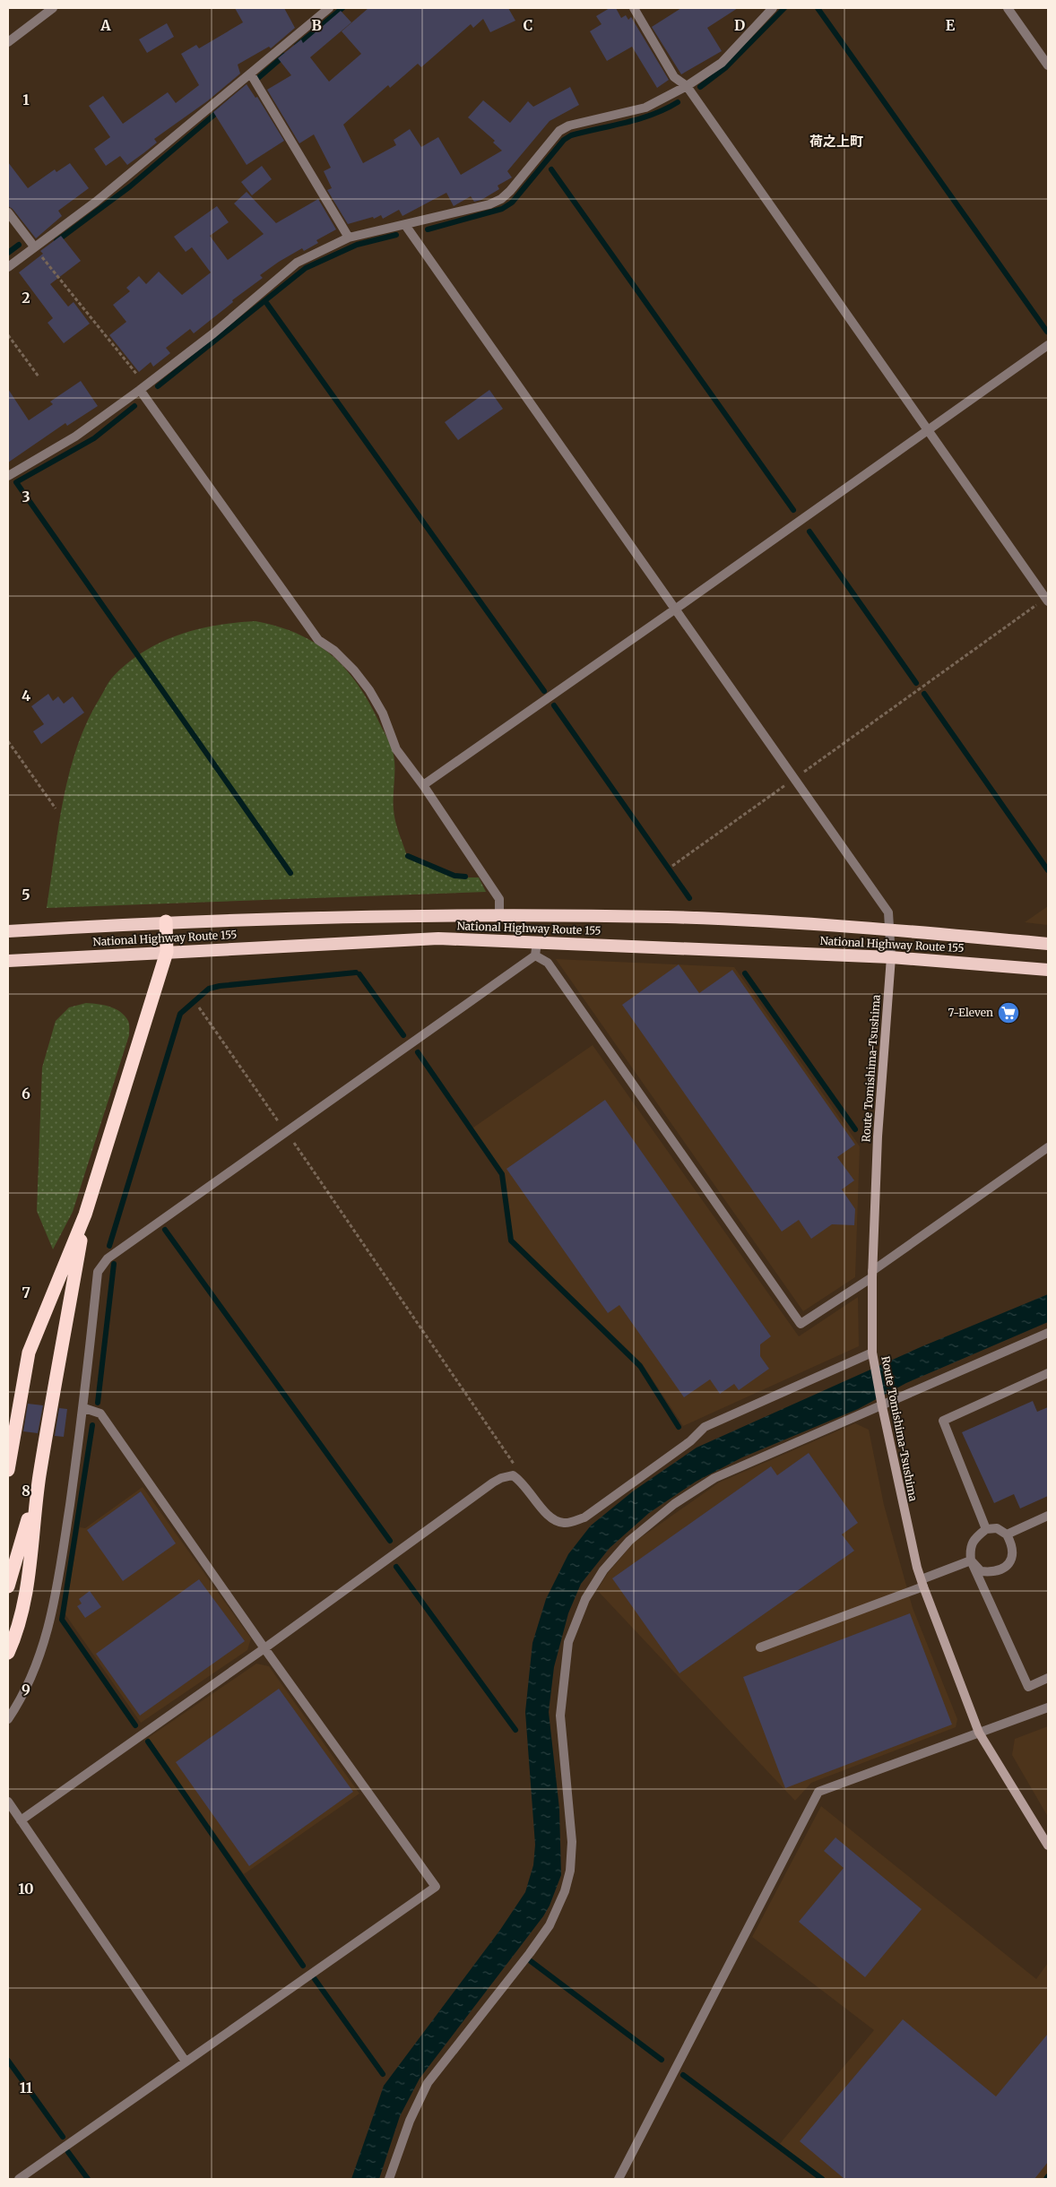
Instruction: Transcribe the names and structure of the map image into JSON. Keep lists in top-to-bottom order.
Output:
{
  "streets": {
    "highway": ["National Highway Route 155"],
    "main road": ["Route Tomishima-Tsushima"]
  },
  "crossings": [
    ["National Highway Route 155", "Route Tomishima-Tsushima"]
  ],
  "districts": ["荷之上町"],
  "places": {
    "supermarket": ["7-Eleven"]
  },
  "grid": {
    "columns": [
      "A",
      "B",
      "C",
      "D",
      "E"
    ],
    "rows": [
      "1",
      "2",
      "3",
      "4",
      "5",
      "6",
      "7",
      "8",
      "9",
      "10",
      "11"
    ]
  }
}
